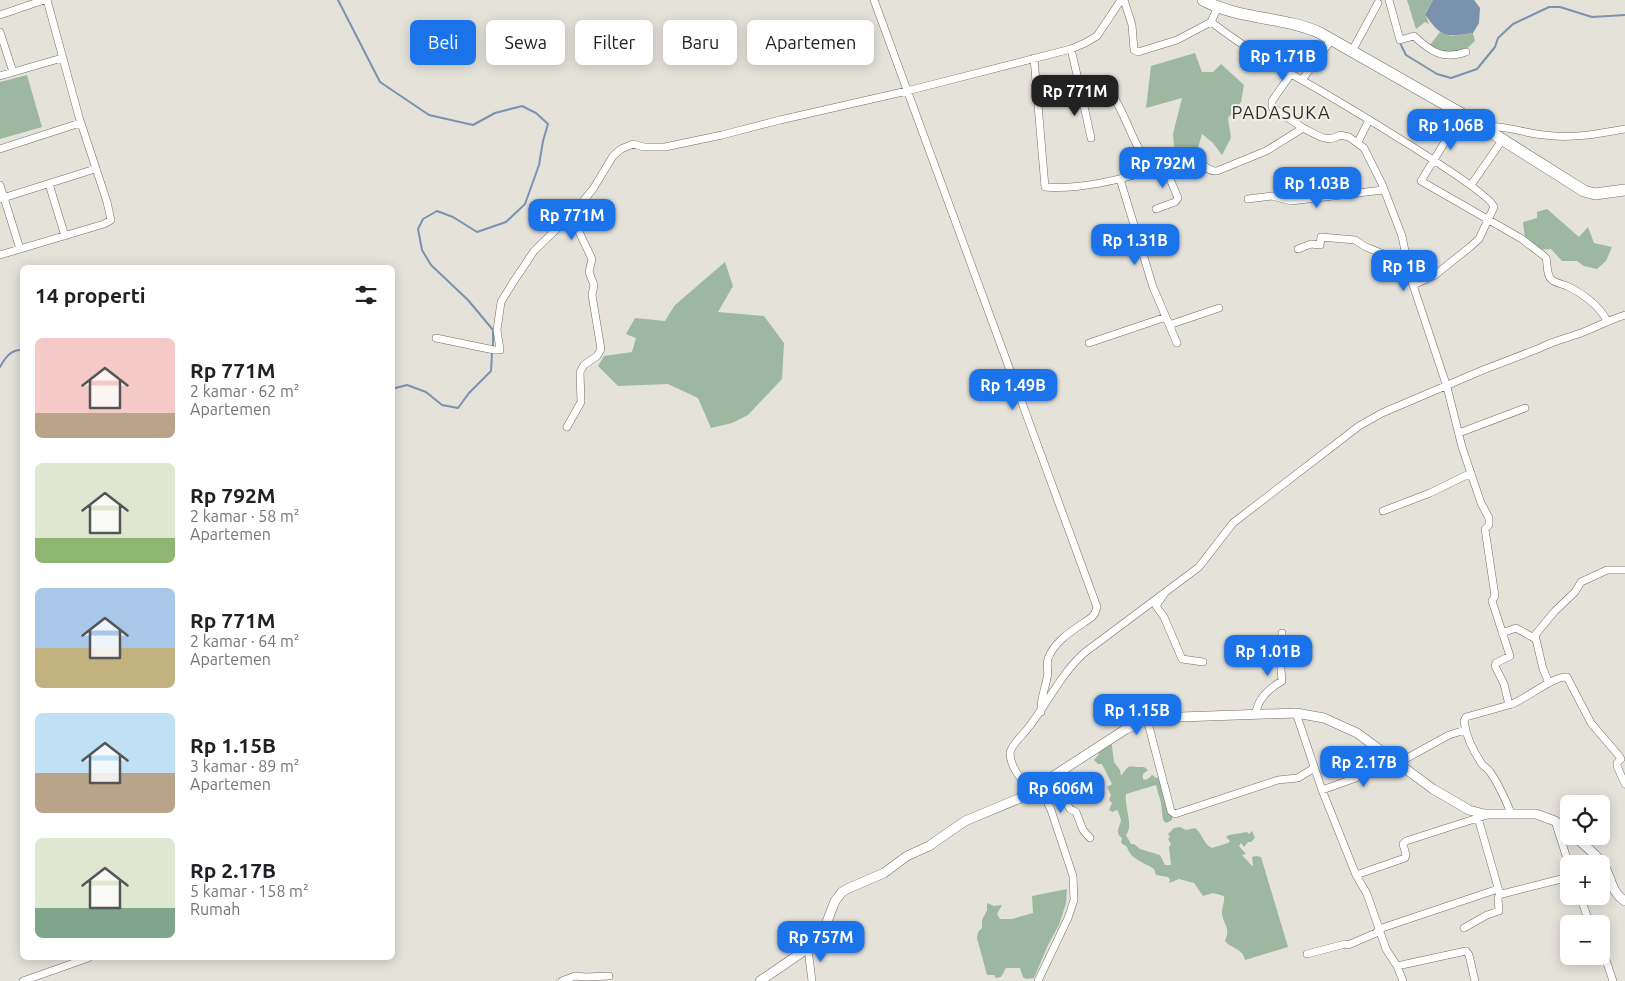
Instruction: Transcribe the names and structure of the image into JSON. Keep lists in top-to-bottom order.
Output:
{
  "districts": ["PADASUKA"],
  "page": {
    "chip": [
      "Beli",
      "Sewa",
      "Filter",
      "Baru",
      "Apartemen"
    ],
    "price": [
      "Rp 1.71B",
      "Rp 771M",
      "Rp 1.06B",
      "Rp 792M",
      "Rp 1.03B",
      "Rp 771M",
      "Rp 1.31B",
      "Rp 1B",
      "Rp 1.49B",
      "Rp 1.01B",
      "Rp 1.15B",
      "Rp 2.17B",
      "Rp 606M",
      "Rp 757M"
    ],
    "heading": "14 properti",
    "list": [
      {
        "name": "Rp 771M",
        "note": "2 kamar · 62 m² · Apartemen"
      },
      {
        "name": "Rp 792M",
        "note": "2 kamar · 58 m² · Apartemen"
      },
      {
        "name": "Rp 771M",
        "note": "2 kamar · 64 m² · Apartemen"
      },
      {
        "name": "Rp 1.15B",
        "note": "3 kamar · 89 m² · Apartemen"
      },
      {
        "name": "Rp 2.17B",
        "note": "5 kamar · 158 m² · Rumah"
      }
    ],
    "map_buttons": ["+", "−"]
  }
}
